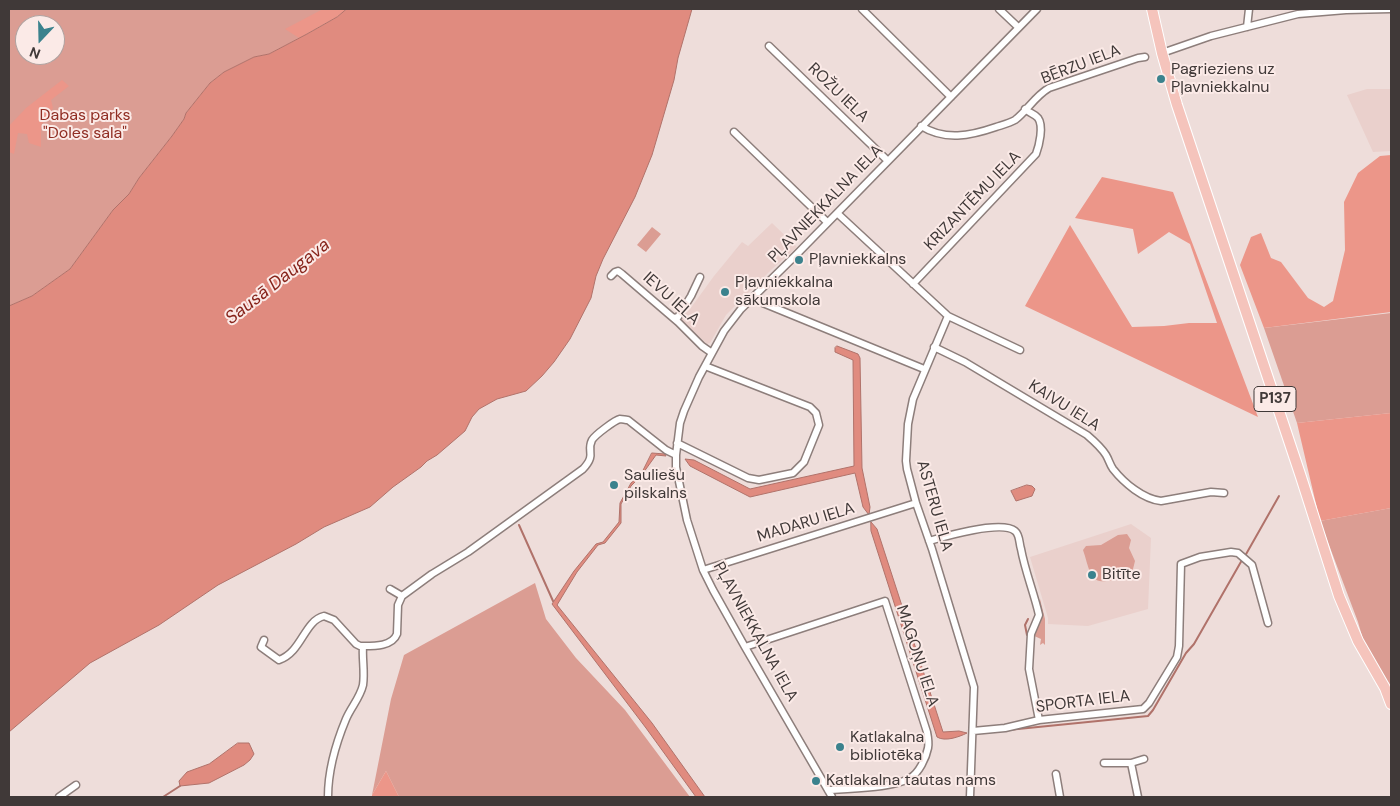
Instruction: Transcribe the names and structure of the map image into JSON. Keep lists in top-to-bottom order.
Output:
{
  "streets": {
    "main road": ["P137"],
    "street": [
      "BĒRZU IELA",
      "ROŽU IELA",
      "KRIZANTĒMU IELA",
      "PĻAVNIEKKALNA IELA",
      "IEVU IELA",
      "KAIVU IELA",
      "ASTERU IELA",
      "MADARU IELA",
      "MAGOŅU IELA",
      "SPORTA IELA"
    ]
  },
  "crossings": [
    ["BĒRZU IELA", "KRIZANTĒMU IELA"],
    ["BĒRZU IELA", "PĻAVNIEKKALNA IELA"],
    ["ROŽU IELA", "PĻAVNIEKKALNA IELA"],
    ["PĻAVNIEKKALNA IELA", "IEVU IELA"],
    ["PĻAVNIEKKALNA IELA", "MADARU IELA"],
    ["PĻAVNIEKKALNA IELA", "MAGOŅU IELA"],
    ["KAIVU IELA", "ASTERU IELA"],
    ["ASTERU IELA", "MADARU IELA"],
    ["ASTERU IELA", "SPORTA IELA"]
  ],
  "water": ["Sausā Daugava"],
  "parks": ["Dabas parks \"Doles sala\""],
  "places": [
    "Pagrieziens uz Pļavniekkalnu",
    "Pļavniekkalns",
    "Pļavniekkalna sākumskola",
    "Sauliešu pilskalns",
    "Bitīte",
    "Katlakalna bibliotēka",
    "Katlakalna tautas nams"
  ],
  "north": "bottom"
}
